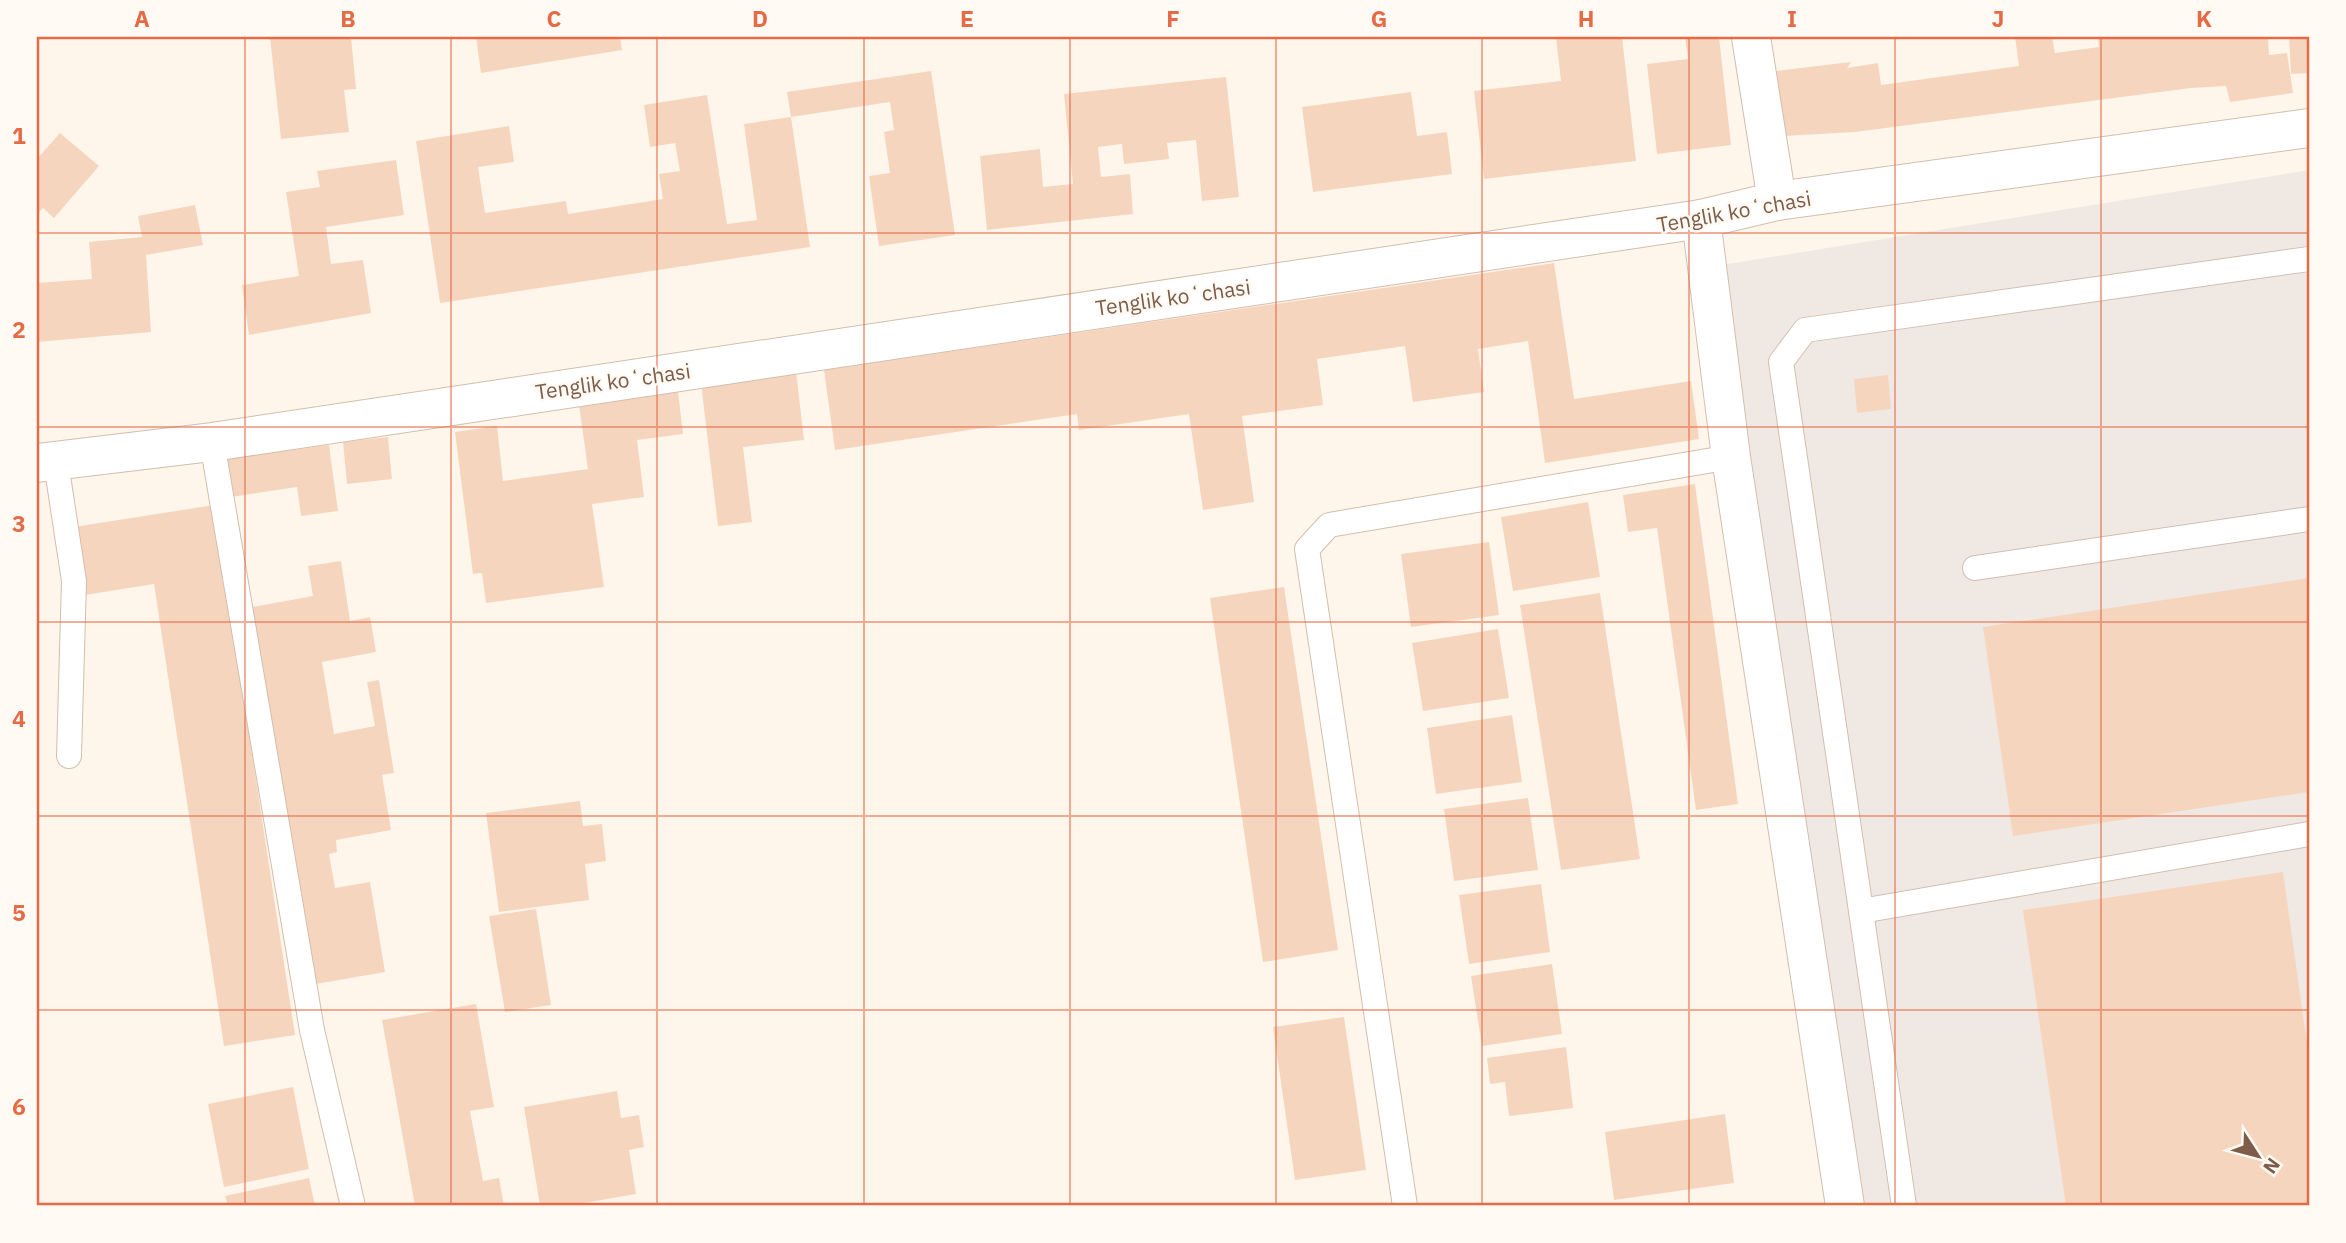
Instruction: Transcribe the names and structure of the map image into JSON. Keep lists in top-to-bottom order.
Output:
{
  "streets": {
    "street": ["Tenglik koʻchasi"]
  },
  "north": "bottom right",
  "grid": {
    "columns": [
      "A",
      "B",
      "C",
      "D",
      "E",
      "F",
      "G",
      "H",
      "I",
      "J",
      "K"
    ],
    "rows": [
      "1",
      "2",
      "3",
      "4",
      "5",
      "6"
    ]
  }
}
